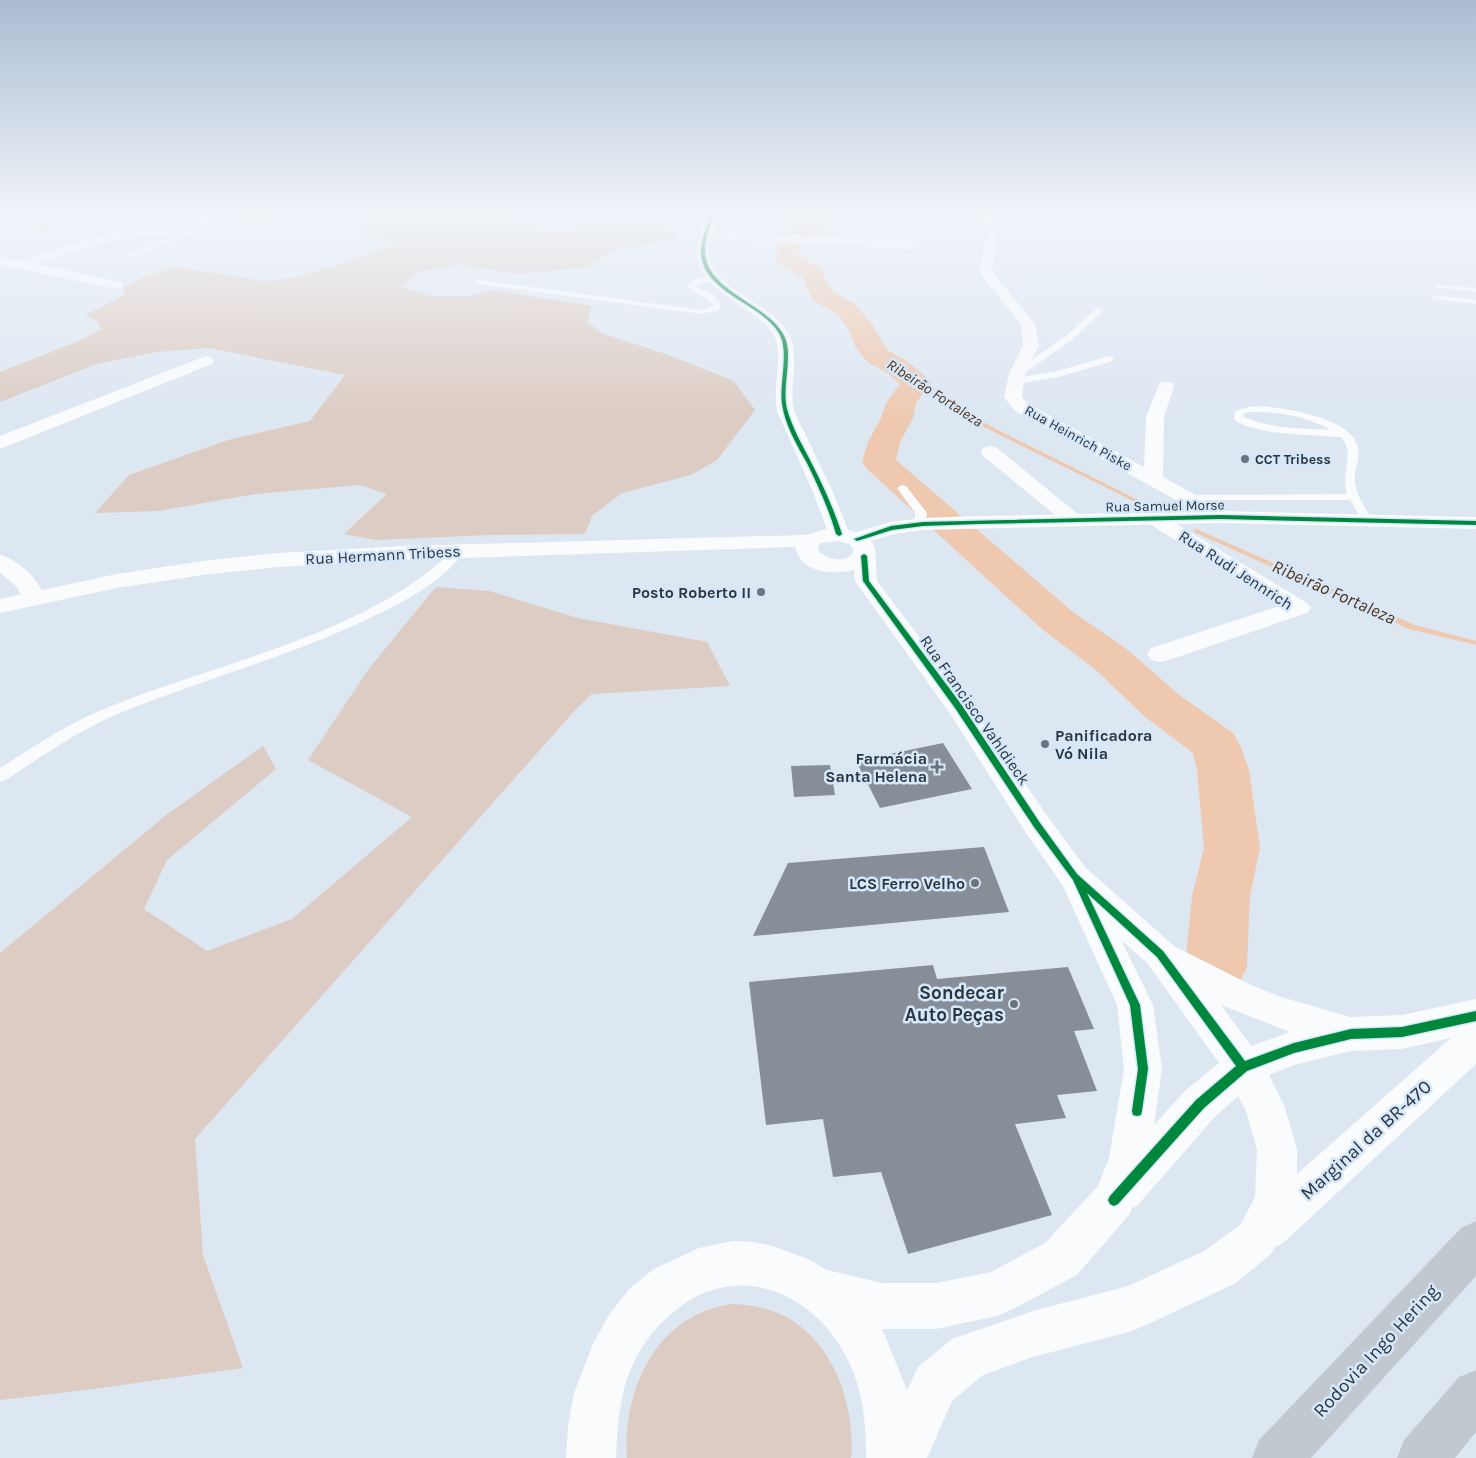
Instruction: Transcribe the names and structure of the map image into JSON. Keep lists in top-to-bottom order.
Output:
{
  "streets": {
    "highway": ["Rodovia Ingo Hering"],
    "street": [
      "Rua Heinrich Piske",
      "Rua Samuel Morse",
      "Rua Hermann Tribess",
      "Rua Rudi Jennrich",
      "Rua Francisco Vahldieck",
      "Marginal da BR-470"
    ]
  },
  "crossings": [
    ["Rua Heinrich Piske", "Rua Samuel Morse"],
    ["Rua Samuel Morse", "Rua Rudi Jennrich"],
    ["Rua Samuel Morse", "Rua Francisco Vahldieck"],
    ["Rua Hermann Tribess", "Rua Francisco Vahldieck"],
    ["Rua Francisco Vahldieck", "Marginal da BR-470"]
  ],
  "water": ["Ribeirão Fortaleza"],
  "places": {
    "other": [
      "CCT Tribess",
      "Posto Roberto II",
      "Panificadora Vó Nila",
      "LCS Ferro Velho",
      "Sondecar Auto Peças"
    ],
    "health": ["Farmácia Santa Helena"]
  }
}
